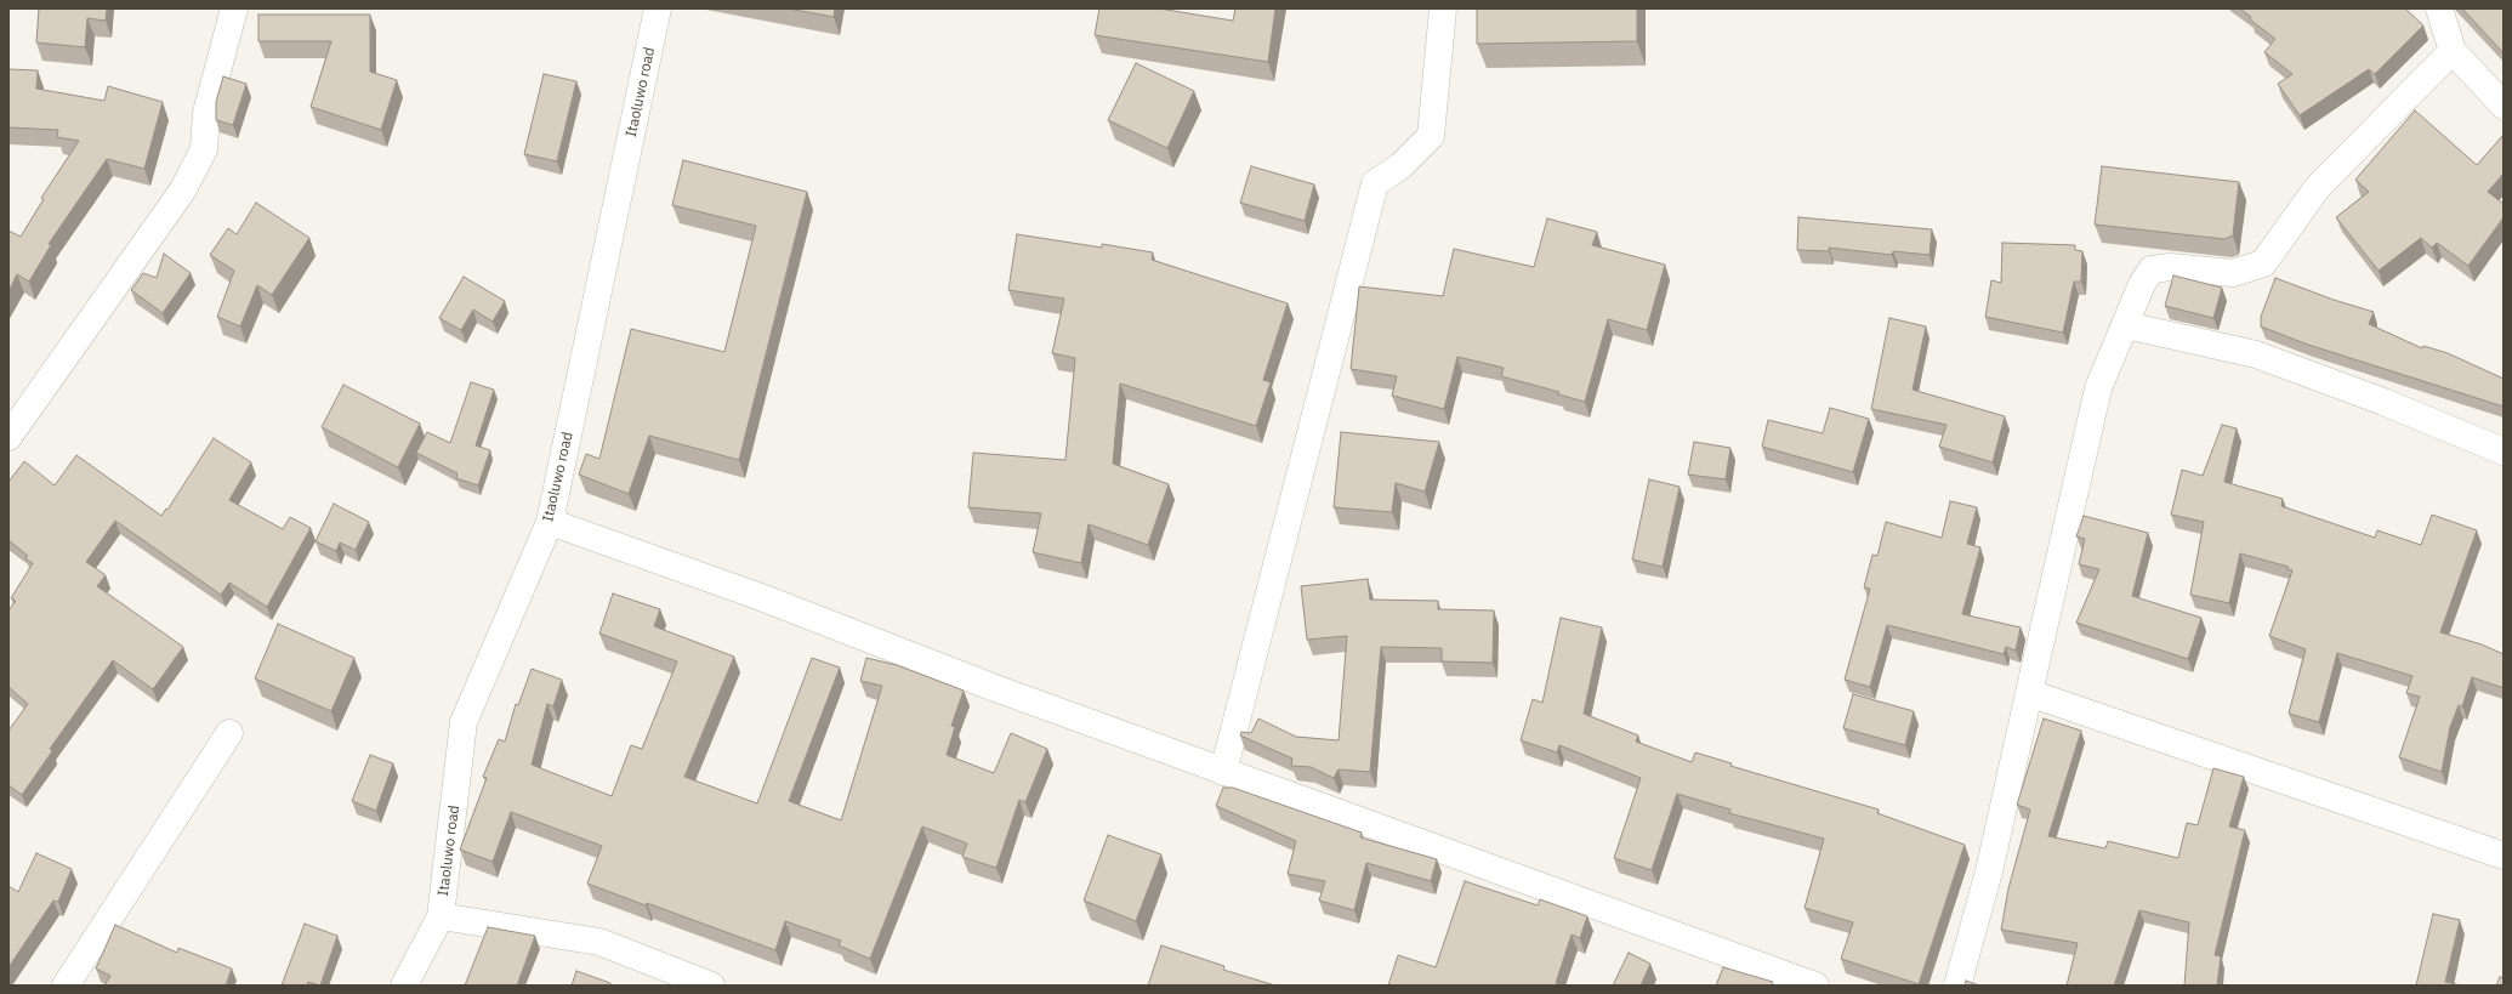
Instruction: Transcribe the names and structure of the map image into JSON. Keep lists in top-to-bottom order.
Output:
{
  "streets": {
    "street": ["Itaoluwo road"]
  }
}
